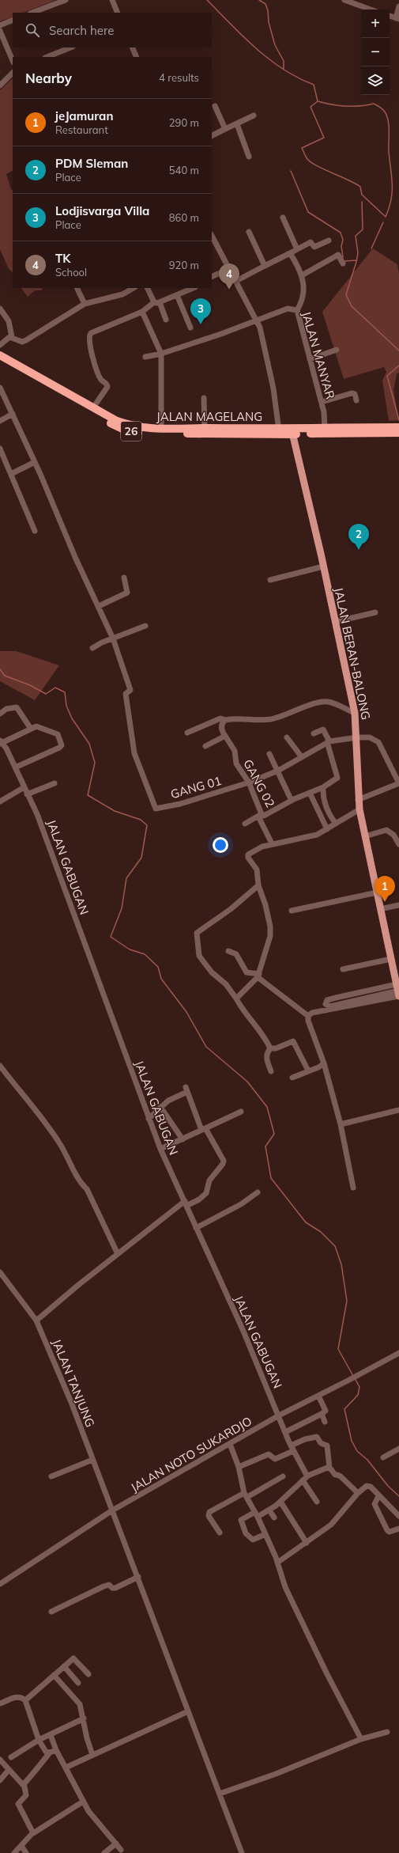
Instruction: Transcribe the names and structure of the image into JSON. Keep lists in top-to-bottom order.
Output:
{
  "streets": {
    "highway": ["JALAN MAGELANG", "26"],
    "main road": ["JALAN BERAN-BALONG"],
    "street": [
      "JALAN MANYAR",
      "GANG 02",
      "GANG 01",
      "JALAN GABUGAN",
      "JALAN TANJUNG",
      "JALAN NOTO SUKARDJO"
    ]
  },
  "crossings": [
    ["JALAN MANYAR", "JALAN MAGELANG"],
    ["JALAN MAGELANG", "JALAN BERAN-BALONG"],
    ["JALAN BERAN-BALONG", "GANG 01"],
    ["GANG 02", "GANG 01"],
    ["JALAN GABUGAN", "JALAN NOTO SUKARDJO"],
    ["JALAN TANJUNG", "JALAN NOTO SUKARDJO"]
  ],
  "page": {
    "map_buttons": ["+", "−"],
    "search": "Search here",
    "heading": ["Nearby", "4 results"],
    "list": [
      {
        "mark": "1",
        "name": "jeJamuran",
        "note": "Restaurant",
        "value": "290 m"
      },
      {
        "mark": "2",
        "name": "PDM Sleman",
        "note": "Place",
        "value": "540 m"
      },
      {
        "mark": "3",
        "name": "Lodjisvarga Villa",
        "note": "Place",
        "value": "860 m"
      },
      {
        "mark": "4",
        "name": "TK",
        "note": "School",
        "value": "920 m"
      }
    ],
    "pins": [
      "4",
      "3",
      "2",
      "1"
    ]
  }
}
